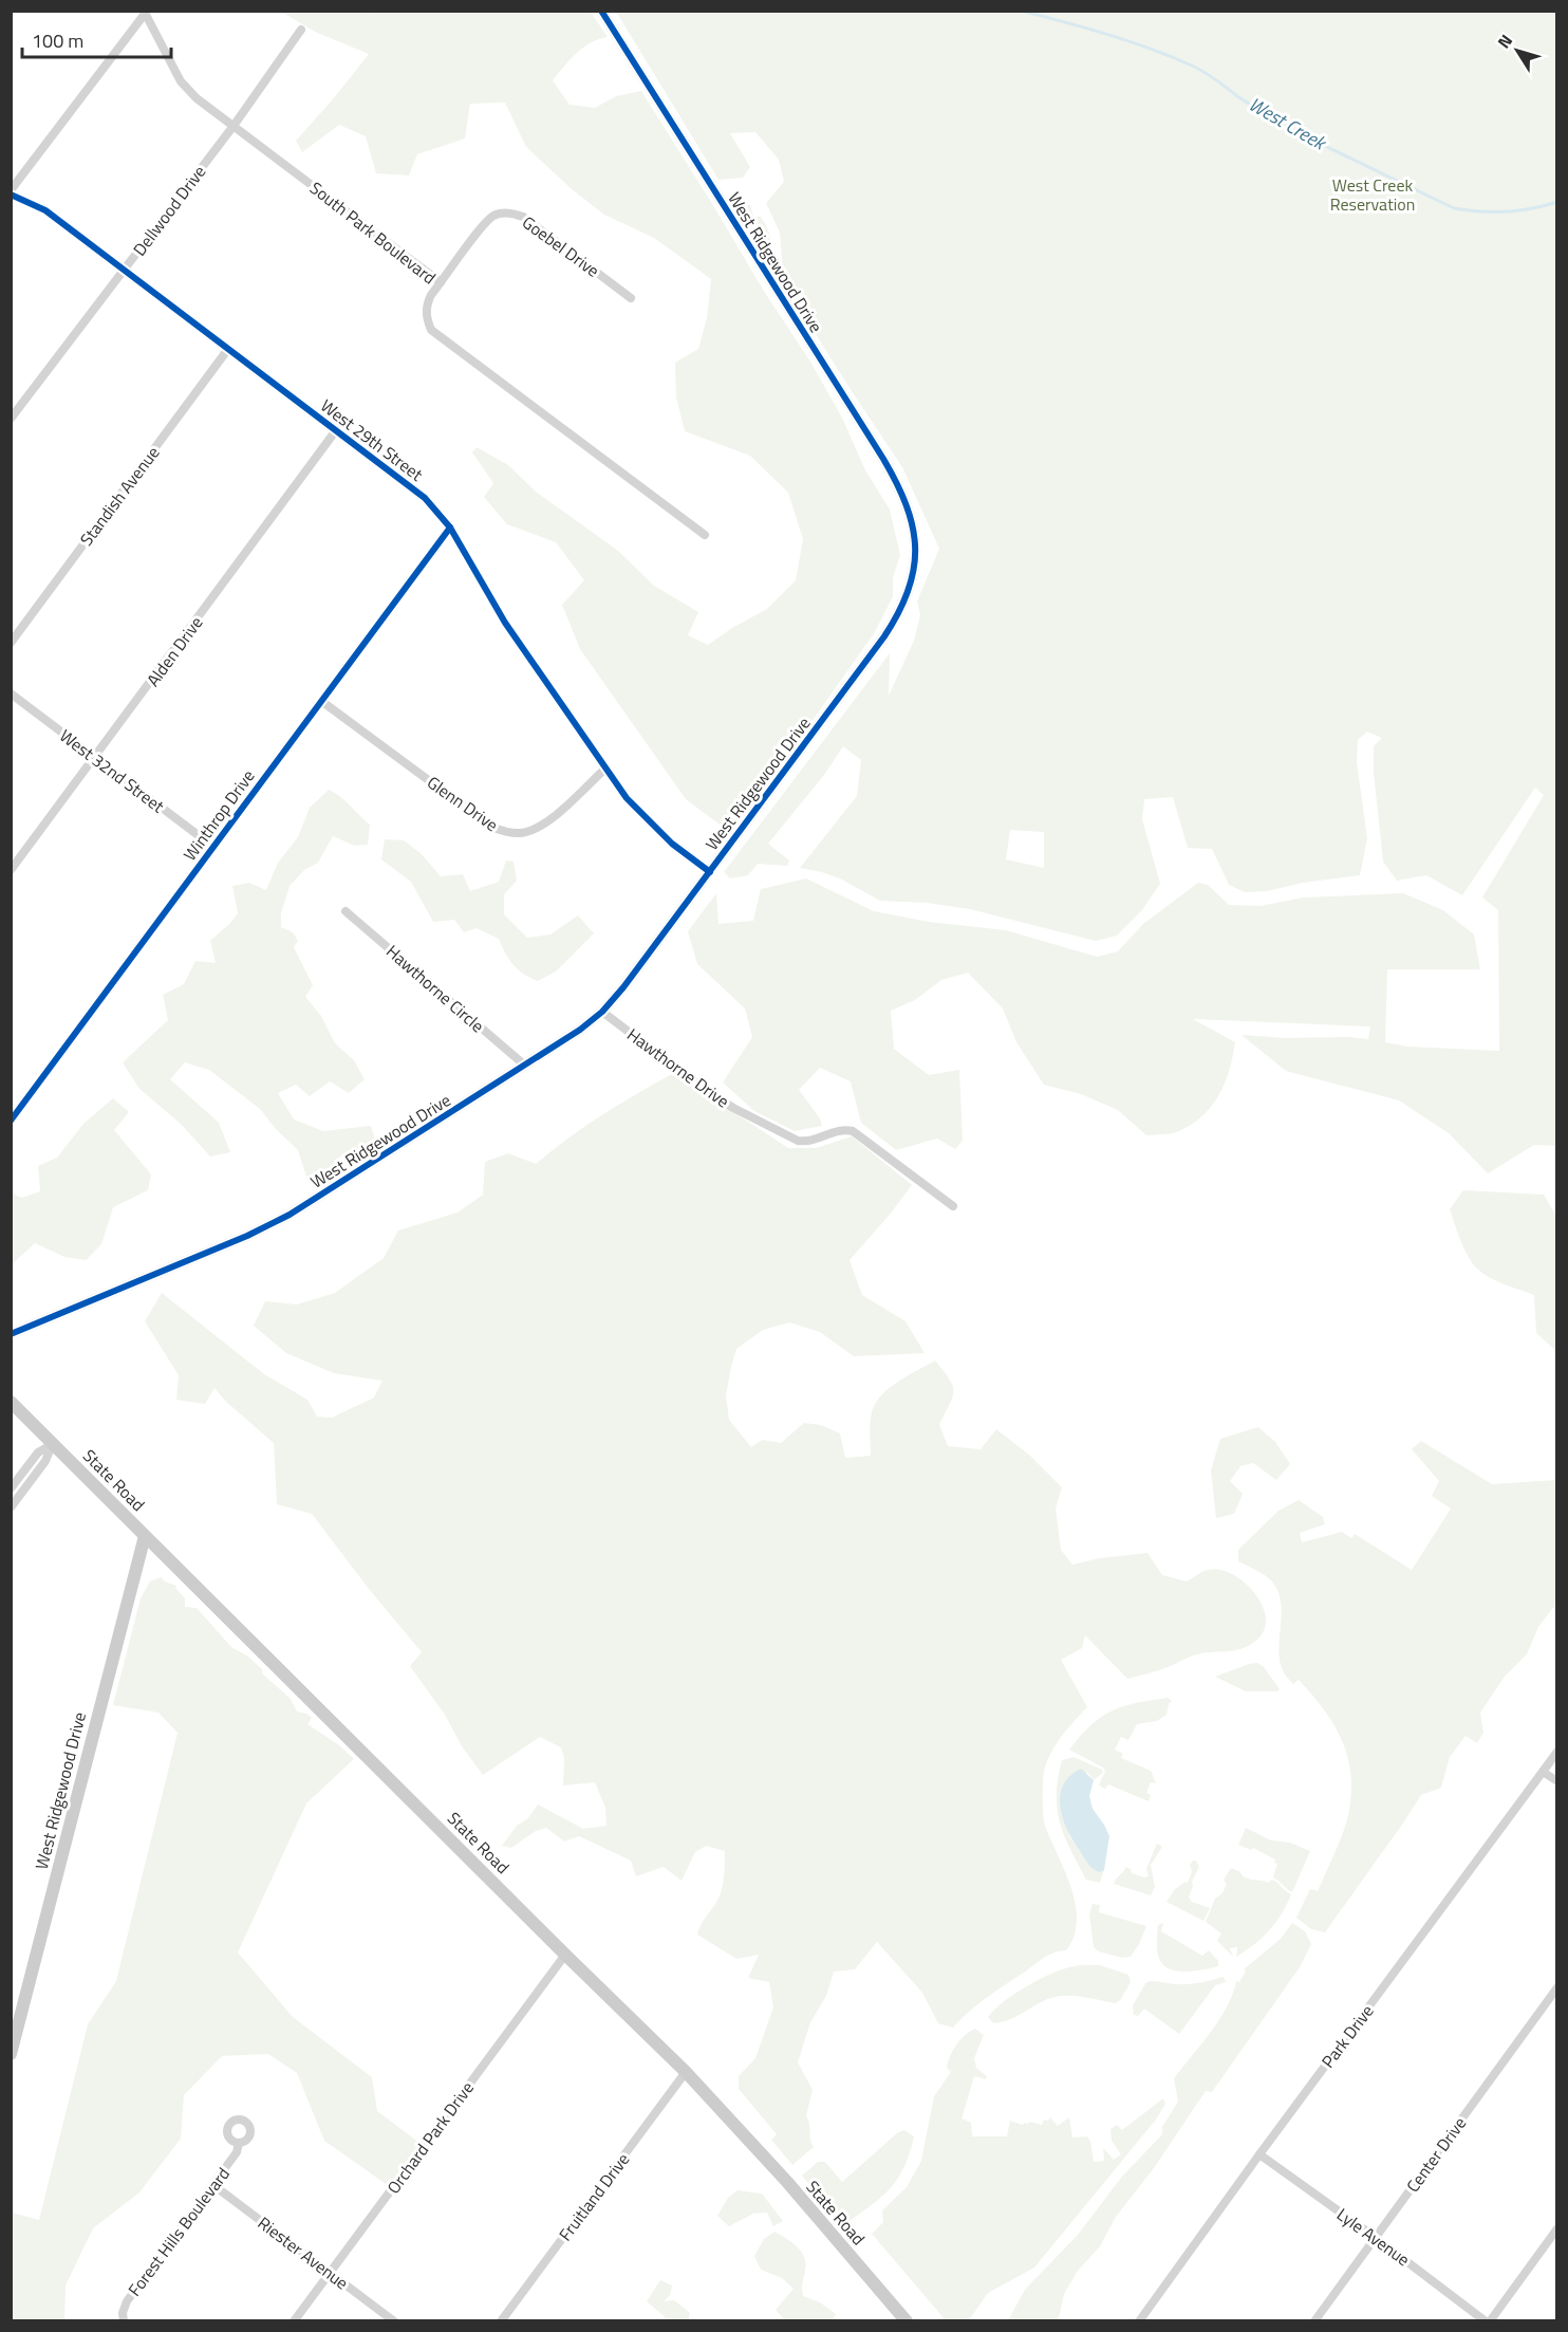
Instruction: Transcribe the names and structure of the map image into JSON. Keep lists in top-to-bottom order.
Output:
{
  "streets": {
    "main road": ["West Ridgewood Drive", "State Road"],
    "street": [
      "Dellwood Drive",
      "South Park Boulevard",
      "Goebel Drive",
      "West 29th Street",
      "Standish Avenue",
      "Alden Drive",
      "West 32nd Street",
      "Glenn Drive",
      "Winthrop Drive",
      "Hawthorne Circle",
      "Hawthorne Drive",
      "Park Drive",
      "Orchard Park Drive",
      "Center Drive",
      "Fruitland Drive",
      "Forest Hills Boulevard",
      "Lyle Avenue",
      "Riester Avenue"
    ]
  },
  "crossings": [
    ["Dellwood Drive", "South Park Boulevard"],
    ["Dellwood Drive", "West 29th Street"],
    ["South Park Boulevard", "Goebel Drive"],
    ["West Ridgewood Drive", "West 29th Street"],
    ["West Ridgewood Drive", "Hawthorne Circle"],
    ["West Ridgewood Drive", "Hawthorne Drive"],
    ["West Ridgewood Drive", "State Road"],
    ["West 29th Street", "Standish Avenue"],
    ["West 29th Street", "Alden Drive"],
    ["West 29th Street", "Glenn Drive"],
    ["West 29th Street", "Winthrop Drive"],
    ["Alden Drive", "West 32nd Street"],
    ["West 32nd Street", "Winthrop Drive"],
    ["Glenn Drive", "Winthrop Drive"],
    ["State Road", "Orchard Park Drive"],
    ["State Road", "Fruitland Drive"],
    ["Park Drive", "Lyle Avenue"],
    ["Orchard Park Drive", "Riester Avenue"],
    ["Center Drive", "Lyle Avenue"],
    ["Forest Hills Boulevard", "Riester Avenue"]
  ],
  "water": ["West Creek"],
  "parks": ["West Creek Reservation"],
  "scale_bar": "100 m",
  "north": "top left"
}
